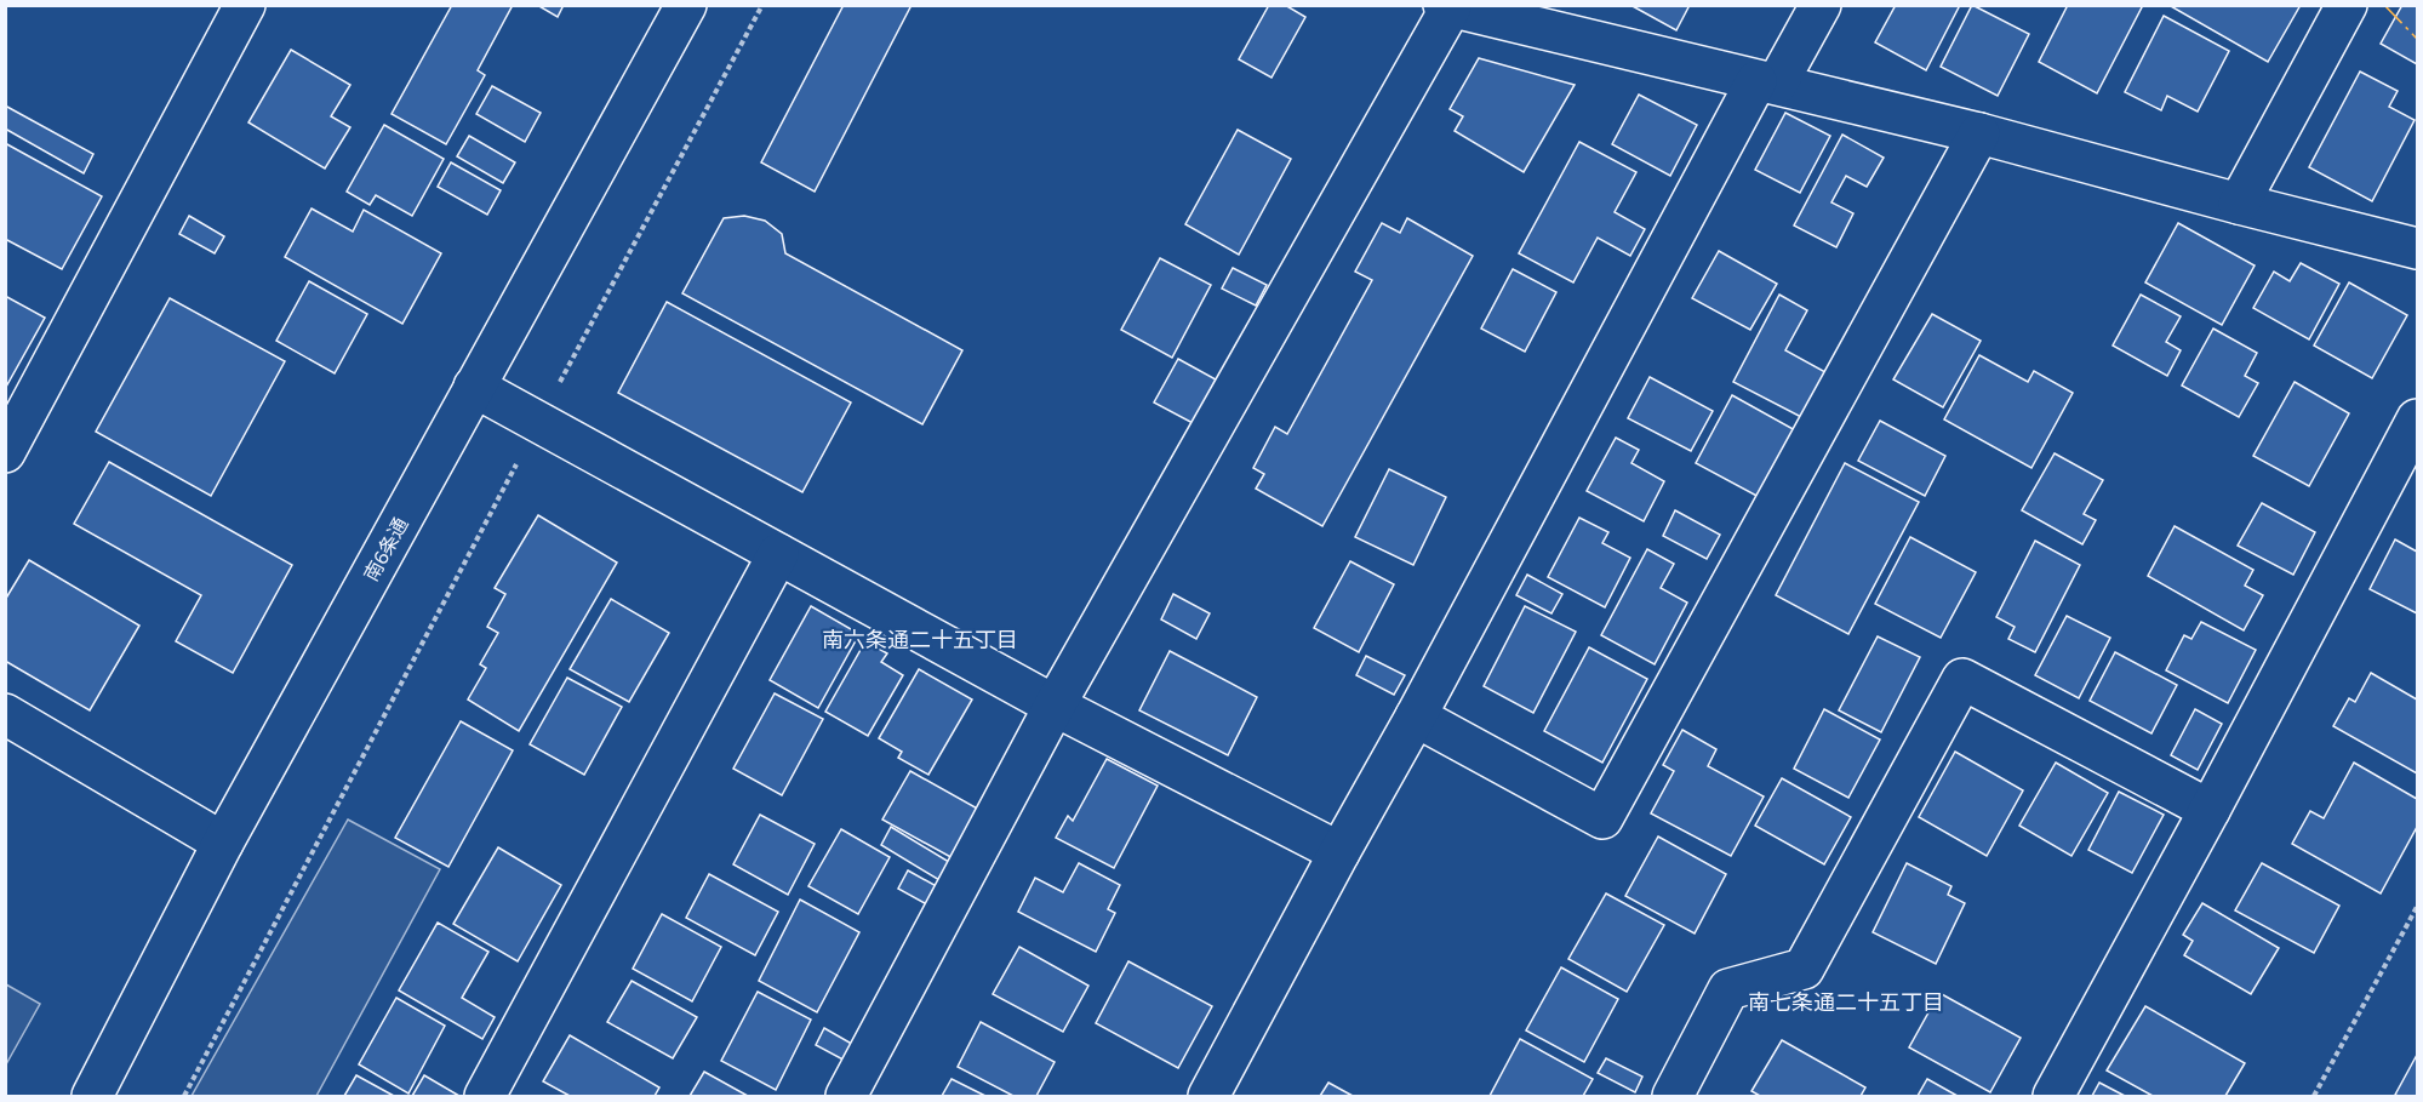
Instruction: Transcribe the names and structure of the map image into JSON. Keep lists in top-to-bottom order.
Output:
{
  "streets": {
    "street": ["南6条通"]
  },
  "districts": ["南六条通二十五丁目", "南七条通二十五丁目"]
}
